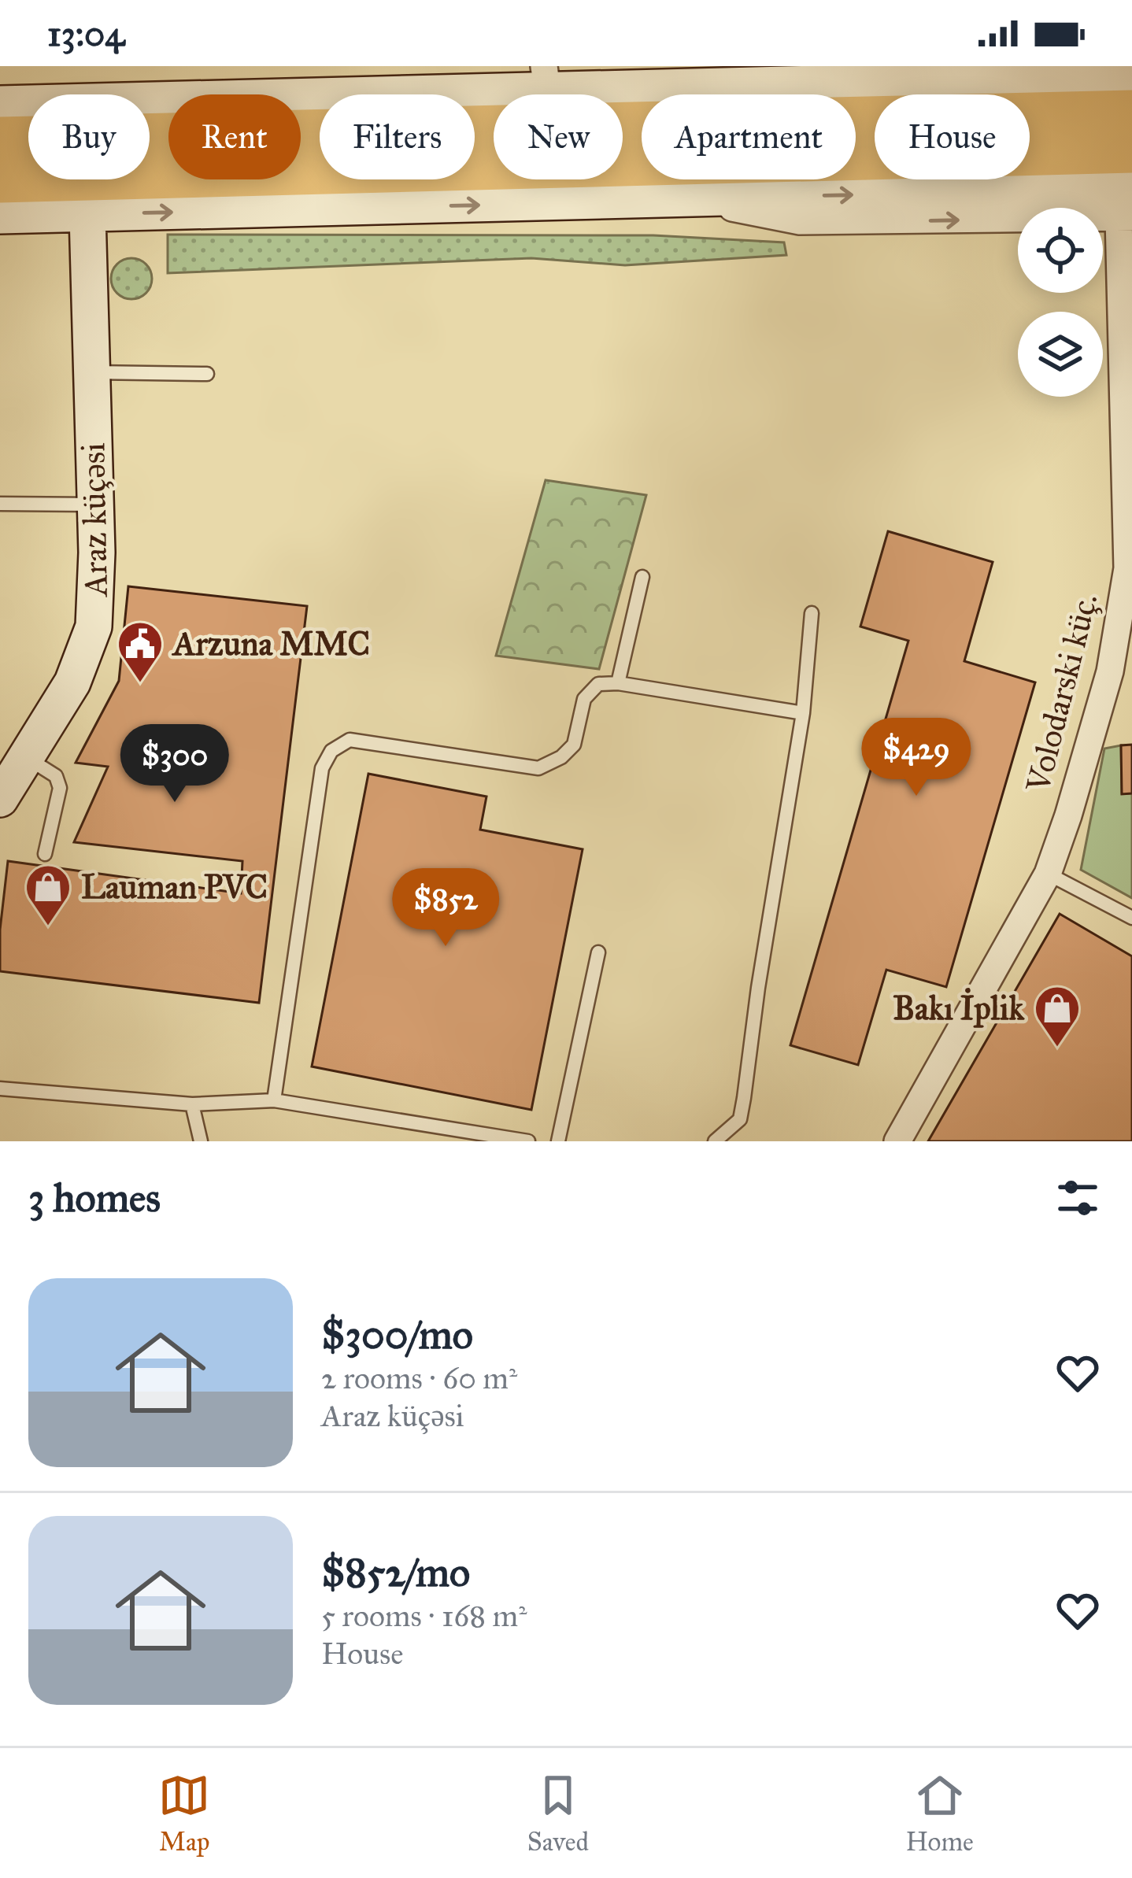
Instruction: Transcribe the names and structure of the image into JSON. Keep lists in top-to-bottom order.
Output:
{
  "streets": {
    "main road": ["Araz küçəsi"],
    "street": ["Volodarski küç."]
  },
  "places": {
    "public building": ["Arzuna MMC"],
    "shop": ["Lauman PVC", "Bakı İplik"]
  },
  "page": {
    "status": "13:04",
    "chip": [
      "Buy",
      "Rent",
      "Filters",
      "New",
      "Apartment",
      "House"
    ],
    "price": ["$429", "$300", "$852"],
    "heading": "3 homes",
    "list": [
      {
        "name": "$300/mo",
        "note": "2 rooms · 60 m² · Araz küçəsi"
      },
      {
        "name": "$852/mo",
        "note": "5 rooms · 168 m² · House"
      }
    ],
    "tabs": ["Map", "Saved", "Home"]
  }
}
